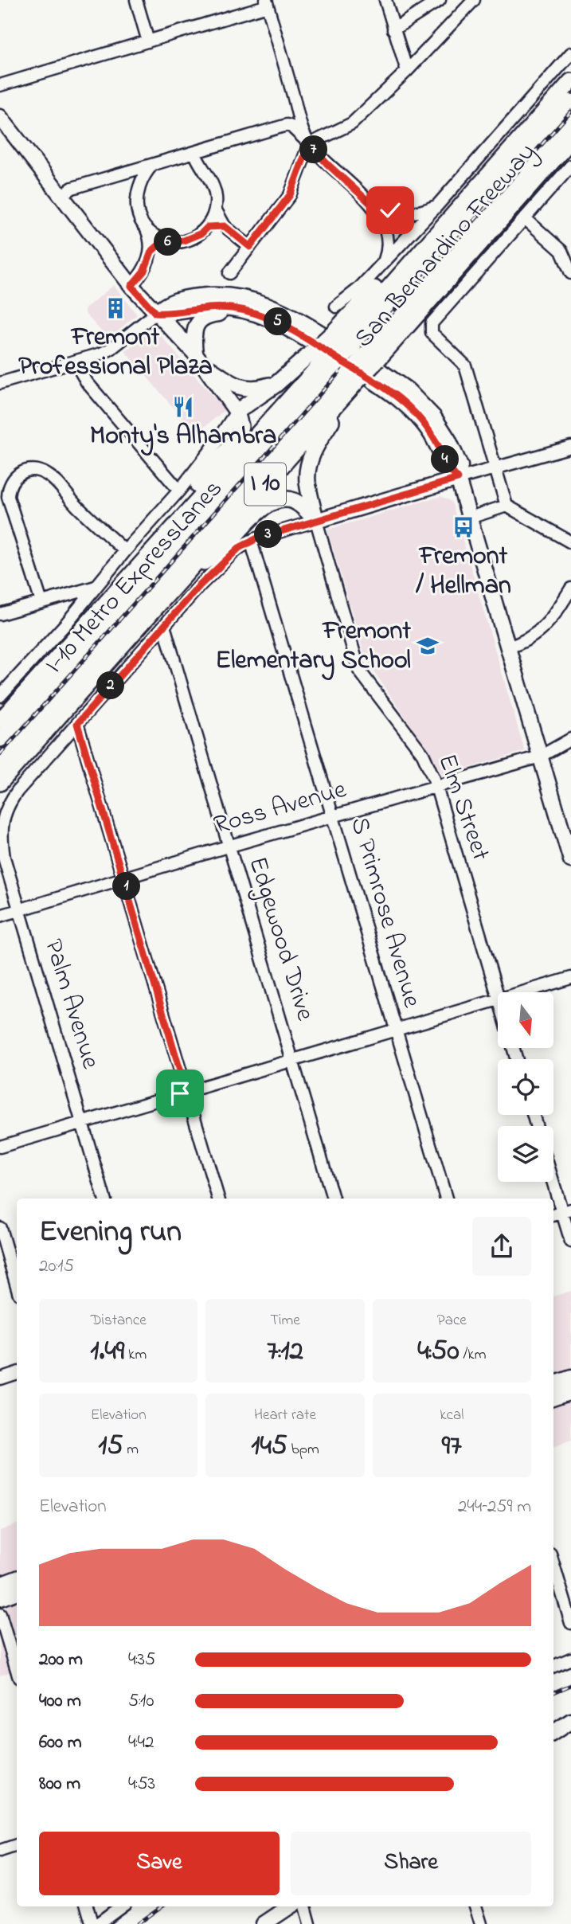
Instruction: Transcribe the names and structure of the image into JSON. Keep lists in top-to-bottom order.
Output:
{
  "streets": {
    "highway": ["San Bernardino Freeway", "I 10", "I-10 Metro ExpressLanes"],
    "street": [
      "Elm Street",
      "Ross Avenue",
      "S Primrose Avenue",
      "Edgewood Drive",
      "Palm Avenue"
    ]
  },
  "crossings": [
    ["San Bernardino Freeway", "I-10 Metro ExpressLanes"],
    ["I 10", "I-10 Metro ExpressLanes"],
    ["Elm Street", "Ross Avenue"],
    ["Ross Avenue", "S Primrose Avenue"],
    ["Ross Avenue", "Edgewood Drive"],
    ["Ross Avenue", "Palm Avenue"]
  ],
  "places": {
    "building": ["Fremont Professional Plaza"],
    "restaurant": ["Monty's Alhambra"],
    "bus stop": ["Fremont / Hellman"],
    "school or university": ["Fremont Elementary School"]
  },
  "north": "bottom",
  "page": {
    "pins": [
      "7",
      "6",
      "5",
      "4",
      "3",
      "2",
      "1"
    ],
    "heading": ["Evening run", "20:15"],
    "stats": [
      ["Distance", "1.49 km"],
      ["Time", "7:12"],
      ["Pace", "4:50 /km"],
      ["Elevation", "15 m"],
      ["Heart rate", "145 bpm"],
      ["kcal", "97"]
    ],
    "chart": ["Elevation", "244–259 m"],
    "list": [
      {
        "name": "200 m",
        "note": "4:35"
      },
      {
        "name": "400 m",
        "note": "5:10"
      },
      {
        "name": "600 m",
        "note": "4:42"
      },
      {
        "name": "800 m",
        "note": "4:53"
      }
    ],
    "buttons": ["Save", "Share"]
  }
}
